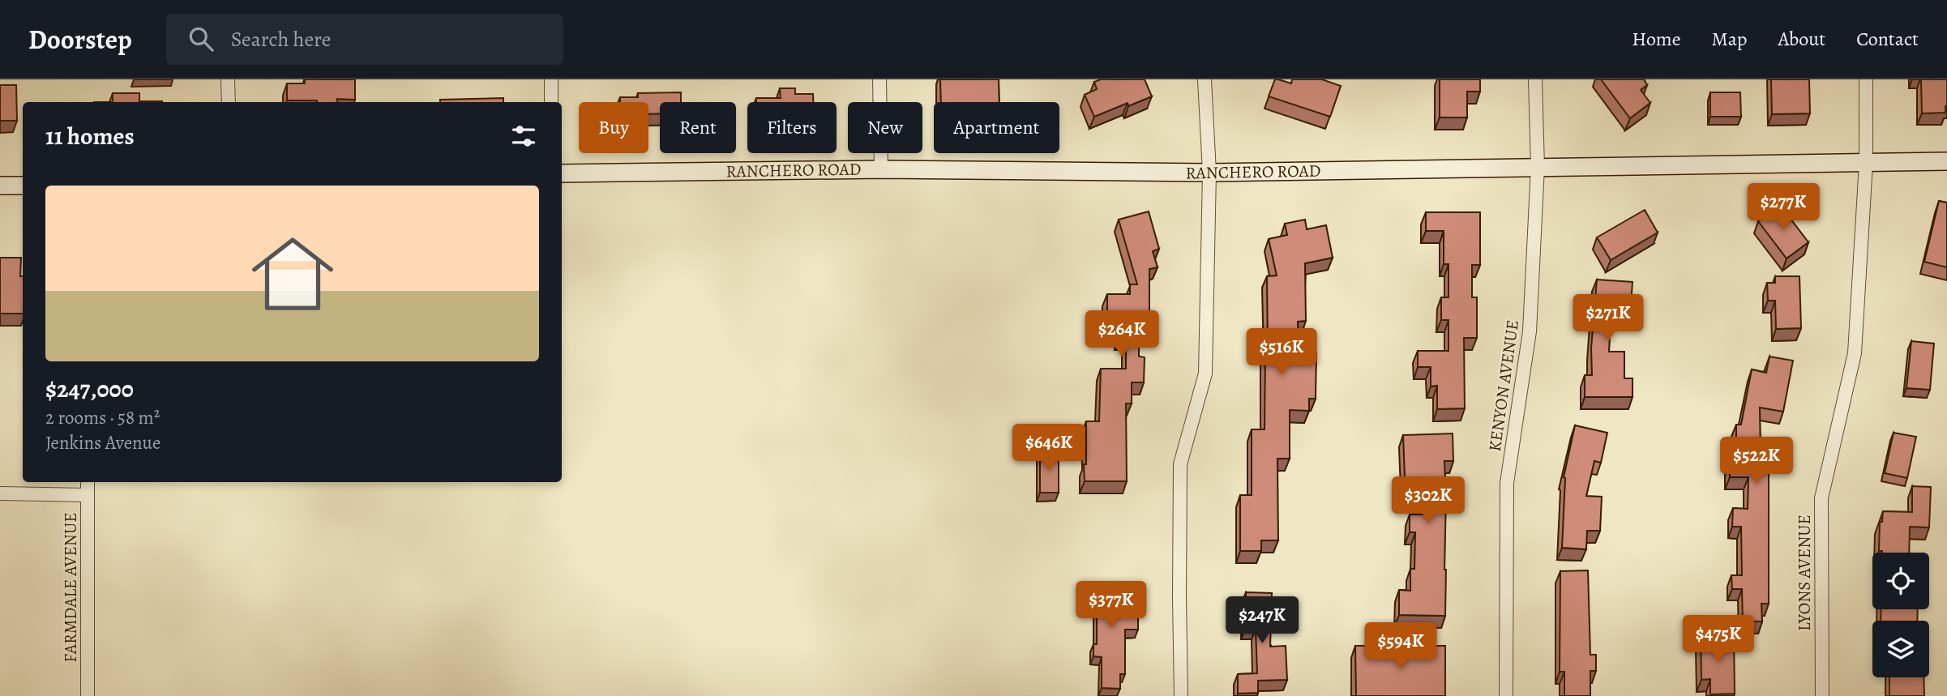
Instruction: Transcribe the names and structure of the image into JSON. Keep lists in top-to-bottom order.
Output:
{
  "streets": {
    "main road": ["RANCHERO ROAD"],
    "street": ["KENYON AVENUE", "LYONS AVENUE", "FARMDALE AVENUE"]
  },
  "crossings": [
    ["RANCHERO ROAD", "KENYON AVENUE"],
    ["RANCHERO ROAD", "LYONS AVENUE"]
  ],
  "page": {
    "header": "Doorstep",
    "search": "Search here",
    "nav": [
      "Home",
      "Map",
      "About",
      "Contact"
    ],
    "chip": [
      "Buy",
      "Rent",
      "Filters",
      "New",
      "Apartment"
    ],
    "heading": "11 homes",
    "list": [
      {
        "name": "$247,000",
        "note": "2 rooms · 58 m² · Jenkins Avenue"
      }
    ],
    "price": [
      "$277K",
      "$271K",
      "$264K",
      "$516K",
      "$646K",
      "$522K",
      "$302K",
      "$377K",
      "$247K",
      "$475K",
      "$594K"
    ]
  }
}
